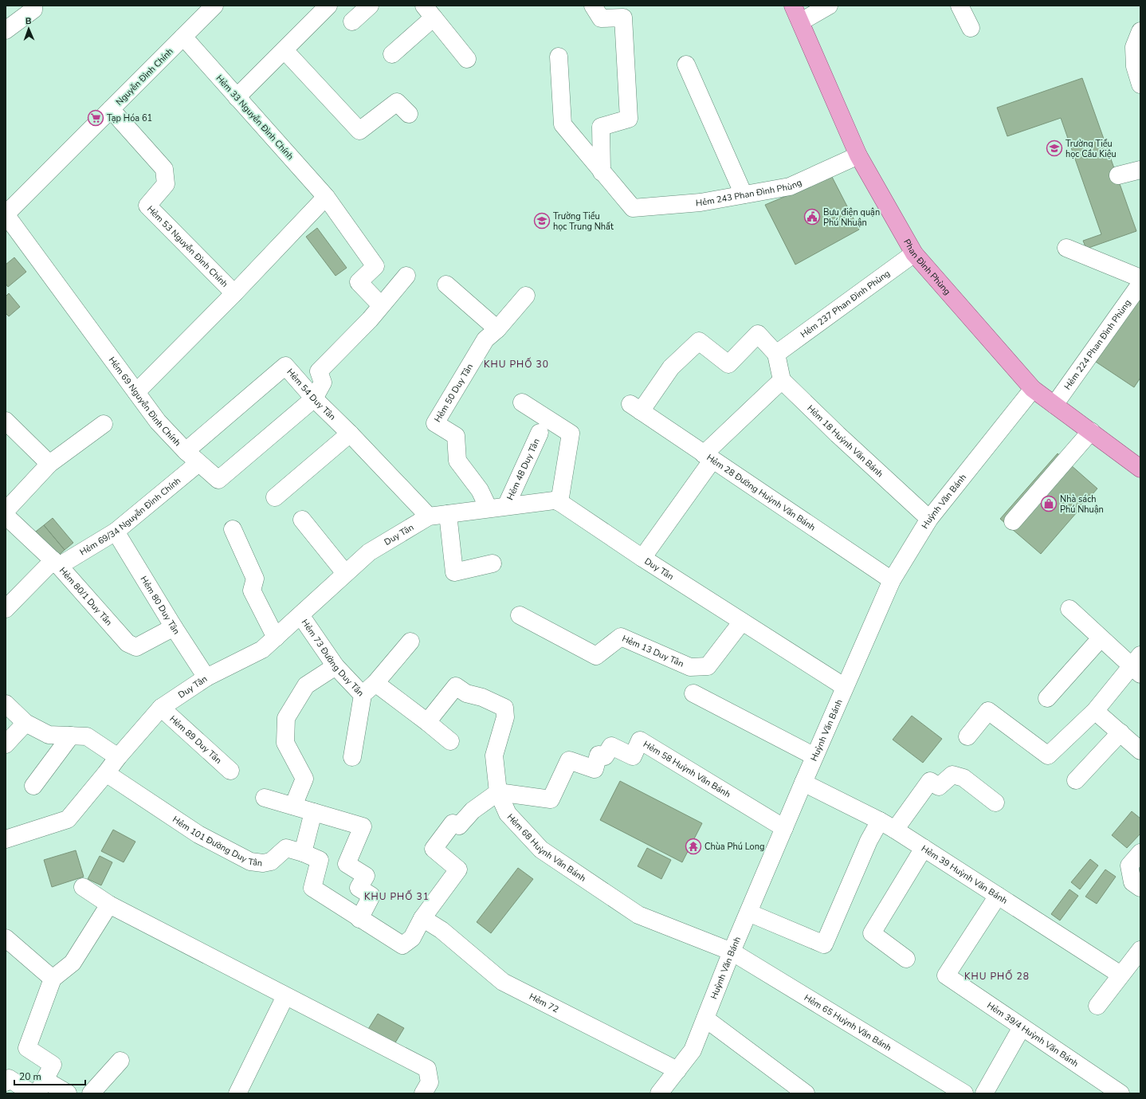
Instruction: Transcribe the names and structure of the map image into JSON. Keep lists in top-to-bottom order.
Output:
{
  "streets": {
    "main road": ["Phan Đình Phùng"],
    "street": [
      "Nguyễn Đình Chính",
      "Hẻm 33 Nguyễn Đình Chính",
      "Hẻm 243 Phan Đình Phùng",
      "Hẻm 53 Nguyễn Đình Chính",
      "Hẻm 237 Phan Đình Phùng",
      "Hẻm 224 Phan Đình Phùng",
      "Hẻm 50 Duy Tân",
      "Hẻm 54 Duy Tân",
      "Hẻm 69 Nguyễn Đình Chính",
      "Hẻm 18 Huỳnh Văn Bánh",
      "Hẻm 48 Duy Tân",
      "Hẻm 28 Đường Huỳnh Văn Bánh",
      "Huỳnh Văn Bánh",
      "Hẻm 69/34 Nguyễn Đình Chính",
      "Duy Tân",
      "Hẻm 80/1 Duy Tân",
      "Hẻm 80 Duy Tân",
      "Hẻm 13 Duy Tân",
      "Hẻm 73 Đường Duy Tân",
      "Hẻm 89 Duy Tân",
      "Hẻm 58 Huỳnh Văn Bánh",
      "Hẻm 101 Đường Duy Tân",
      "Hẻm 68 Huỳnh Văn Bánh",
      "Hẻm 39 Huỳnh Văn Bánh",
      "Hẻm 72",
      "Hẻm 65 Huỳnh Văn Bánh",
      "Hẻm 39/4 Huỳnh Văn Bánh"
    ]
  },
  "crossings": [
    ["Nguyễn Đình Chính", "Hẻm 33 Nguyễn Đình Chính"],
    ["Nguyễn Đình Chính", "Hẻm 53 Nguyễn Đình Chính"],
    ["Nguyễn Đình Chính", "Hẻm 69 Nguyễn Đình Chính"],
    ["Hẻm 243 Phan Đình Phùng", "Phan Đình Phùng"],
    ["Phan Đình Phùng", "Hẻm 237 Phan Đình Phùng"],
    ["Phan Đình Phùng", "Hẻm 224 Phan Đình Phùng"],
    ["Phan Đình Phùng", "Huỳnh Văn Bánh"],
    ["Hẻm 237 Phan Đình Phùng", "Hẻm 28 Đường Huỳnh Văn Bánh"],
    ["Hẻm 50 Duy Tân", "Duy Tân"],
    ["Hẻm 54 Duy Tân", "Hẻm 69 Nguyễn Đình Chính"],
    ["Hẻm 54 Duy Tân", "Duy Tân"],
    ["Hẻm 69 Nguyễn Đình Chính", "Hẻm 69/34 Nguyễn Đình Chính"],
    ["Hẻm 18 Huỳnh Văn Bánh", "Huỳnh Văn Bánh"],
    ["Hẻm 48 Duy Tân", "Duy Tân"],
    ["Hẻm 28 Đường Huỳnh Văn Bánh", "Huỳnh Văn Bánh"],
    ["Huỳnh Văn Bánh", "Duy Tân"],
    ["Huỳnh Văn Bánh", "Hẻm 58 Huỳnh Văn Bánh"],
    ["Huỳnh Văn Bánh", "Hẻm 68 Huỳnh Văn Bánh"],
    ["Huỳnh Văn Bánh", "Hẻm 39 Huỳnh Văn Bánh"],
    ["Huỳnh Văn Bánh", "Hẻm 72"],
    ["Huỳnh Văn Bánh", "Hẻm 65 Huỳnh Văn Bánh"],
    ["Hẻm 69/34 Nguyễn Đình Chính", "Hẻm 80/1 Duy Tân"],
    ["Hẻm 69/34 Nguyễn Đình Chính", "Hẻm 80 Duy Tân"],
    ["Duy Tân", "Hẻm 80 Duy Tân"],
    ["Duy Tân", "Hẻm 13 Duy Tân"],
    ["Duy Tân", "Hẻm 73 Đường Duy Tân"],
    ["Duy Tân", "Hẻm 89 Duy Tân"],
    ["Duy Tân", "Hẻm 101 Đường Duy Tân"],
    ["Hẻm 80/1 Duy Tân", "Hẻm 80 Duy Tân"],
    ["Hẻm 73 Đường Duy Tân", "Hẻm 68 Huỳnh Văn Bánh"],
    ["Hẻm 58 Huỳnh Văn Bánh", "Hẻm 68 Huỳnh Văn Bánh"],
    ["Hẻm 101 Đường Duy Tân", "Hẻm 72"],
    ["Hẻm 68 Huỳnh Văn Bánh", "Hẻm 65 Huỳnh Văn Bánh"],
    ["Hẻm 39 Huỳnh Văn Bánh", "Hẻm 39/4 Huỳnh Văn Bánh"]
  ],
  "districts": ["KHU PHỐ 30", "KHU PHỐ 31", "KHU PHỐ 28"],
  "places": {
    "supermarket": ["Tạp Hóa 61"],
    "school or university": ["Trường Tiểu học Cầu Kiệu", "Trường Tiểu học Trung Nhất"],
    "public building": ["Bưu điện quận Phú Nhuận"],
    "shop": ["Nhà sách Phú Nhuận"],
    "temple": ["Chùa Phú Long"]
  },
  "scale_bar": "20 m",
  "north": "top"
}
